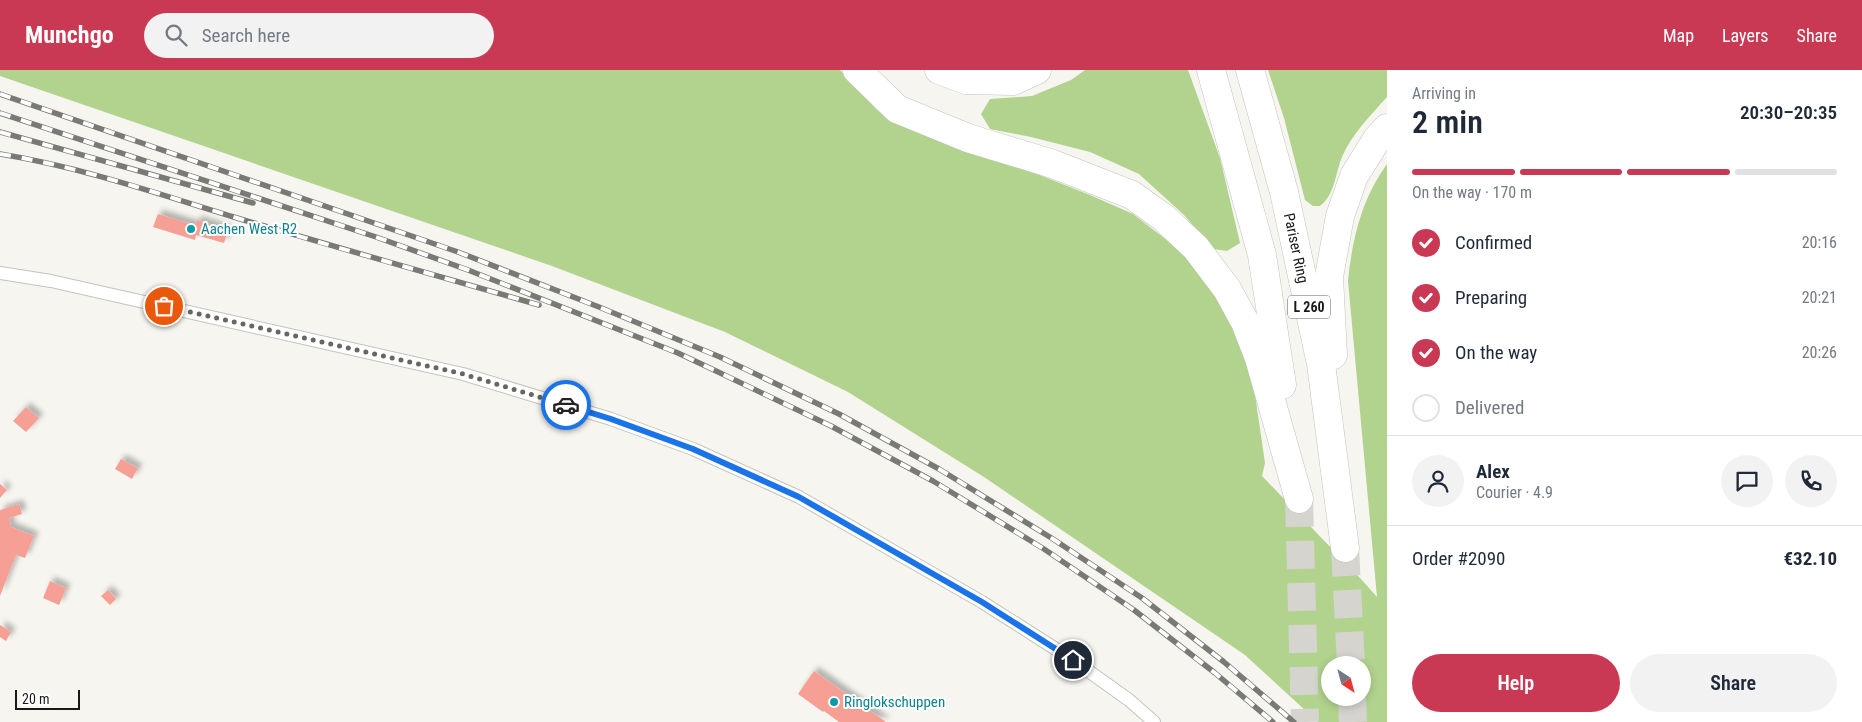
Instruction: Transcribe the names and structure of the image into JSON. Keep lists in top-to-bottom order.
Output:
{
  "streets": {
    "highway": ["Pariser Ring", "L 260"]
  },
  "places": ["Aachen West R2", "Ringlokschuppen"],
  "scale_bar": "20 m",
  "north": "bottom right",
  "page": {
    "header": "Munchgo",
    "search": "Search here",
    "nav": ["Map", "Layers", "Share"],
    "heading": ["2 min", "Arriving in", "20:30–20:35"],
    "panel": [
      "Alex",
      "Courier · 4.9",
      "Order #2090",
      "€32.10"
    ],
    "bar": "On the way · 170 m",
    "list": [
      ["Confirmed", "20:16"],
      ["Preparing", "20:21"],
      ["On the way", "20:26"],
      "Delivered"
    ],
    "buttons": ["Help", "Share"],
    "scale": "20 m"
  }
}
